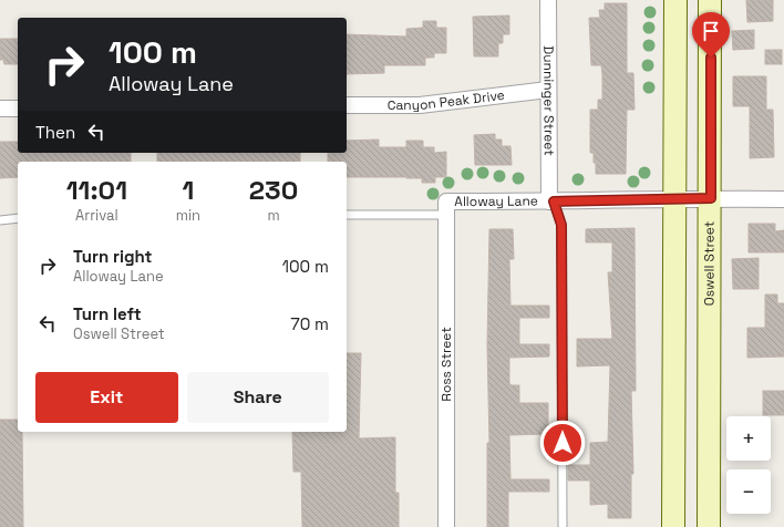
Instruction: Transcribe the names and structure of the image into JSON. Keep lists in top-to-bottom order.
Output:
{
  "streets": {
    "main road": ["Oswell Street"],
    "street": [
      "Canyon Peak Drive",
      "Dunninger Street",
      "Alloway Lane",
      "Ross Street"
    ]
  },
  "crossings": [
    ["Canyon Peak Drive", "Dunninger Street"],
    ["Dunninger Street", "Alloway Lane"],
    ["Alloway Lane", "Oswell Street"],
    ["Alloway Lane", "Ross Street"]
  ],
  "page": {
    "turn": ["100 m", "Alloway Lane"],
    "then": "Then",
    "eta": [
      "11:01",
      "Arrival",
      "1",
      "min",
      "230",
      "m"
    ],
    "list": [
      {
        "name": "Turn right",
        "note": "Alloway Lane",
        "value": "100 m"
      },
      {
        "name": "Turn left",
        "note": "Oswell Street",
        "value": "70 m"
      }
    ],
    "buttons": ["Exit", "Share"],
    "map_buttons": ["+", "−"]
  }
}
